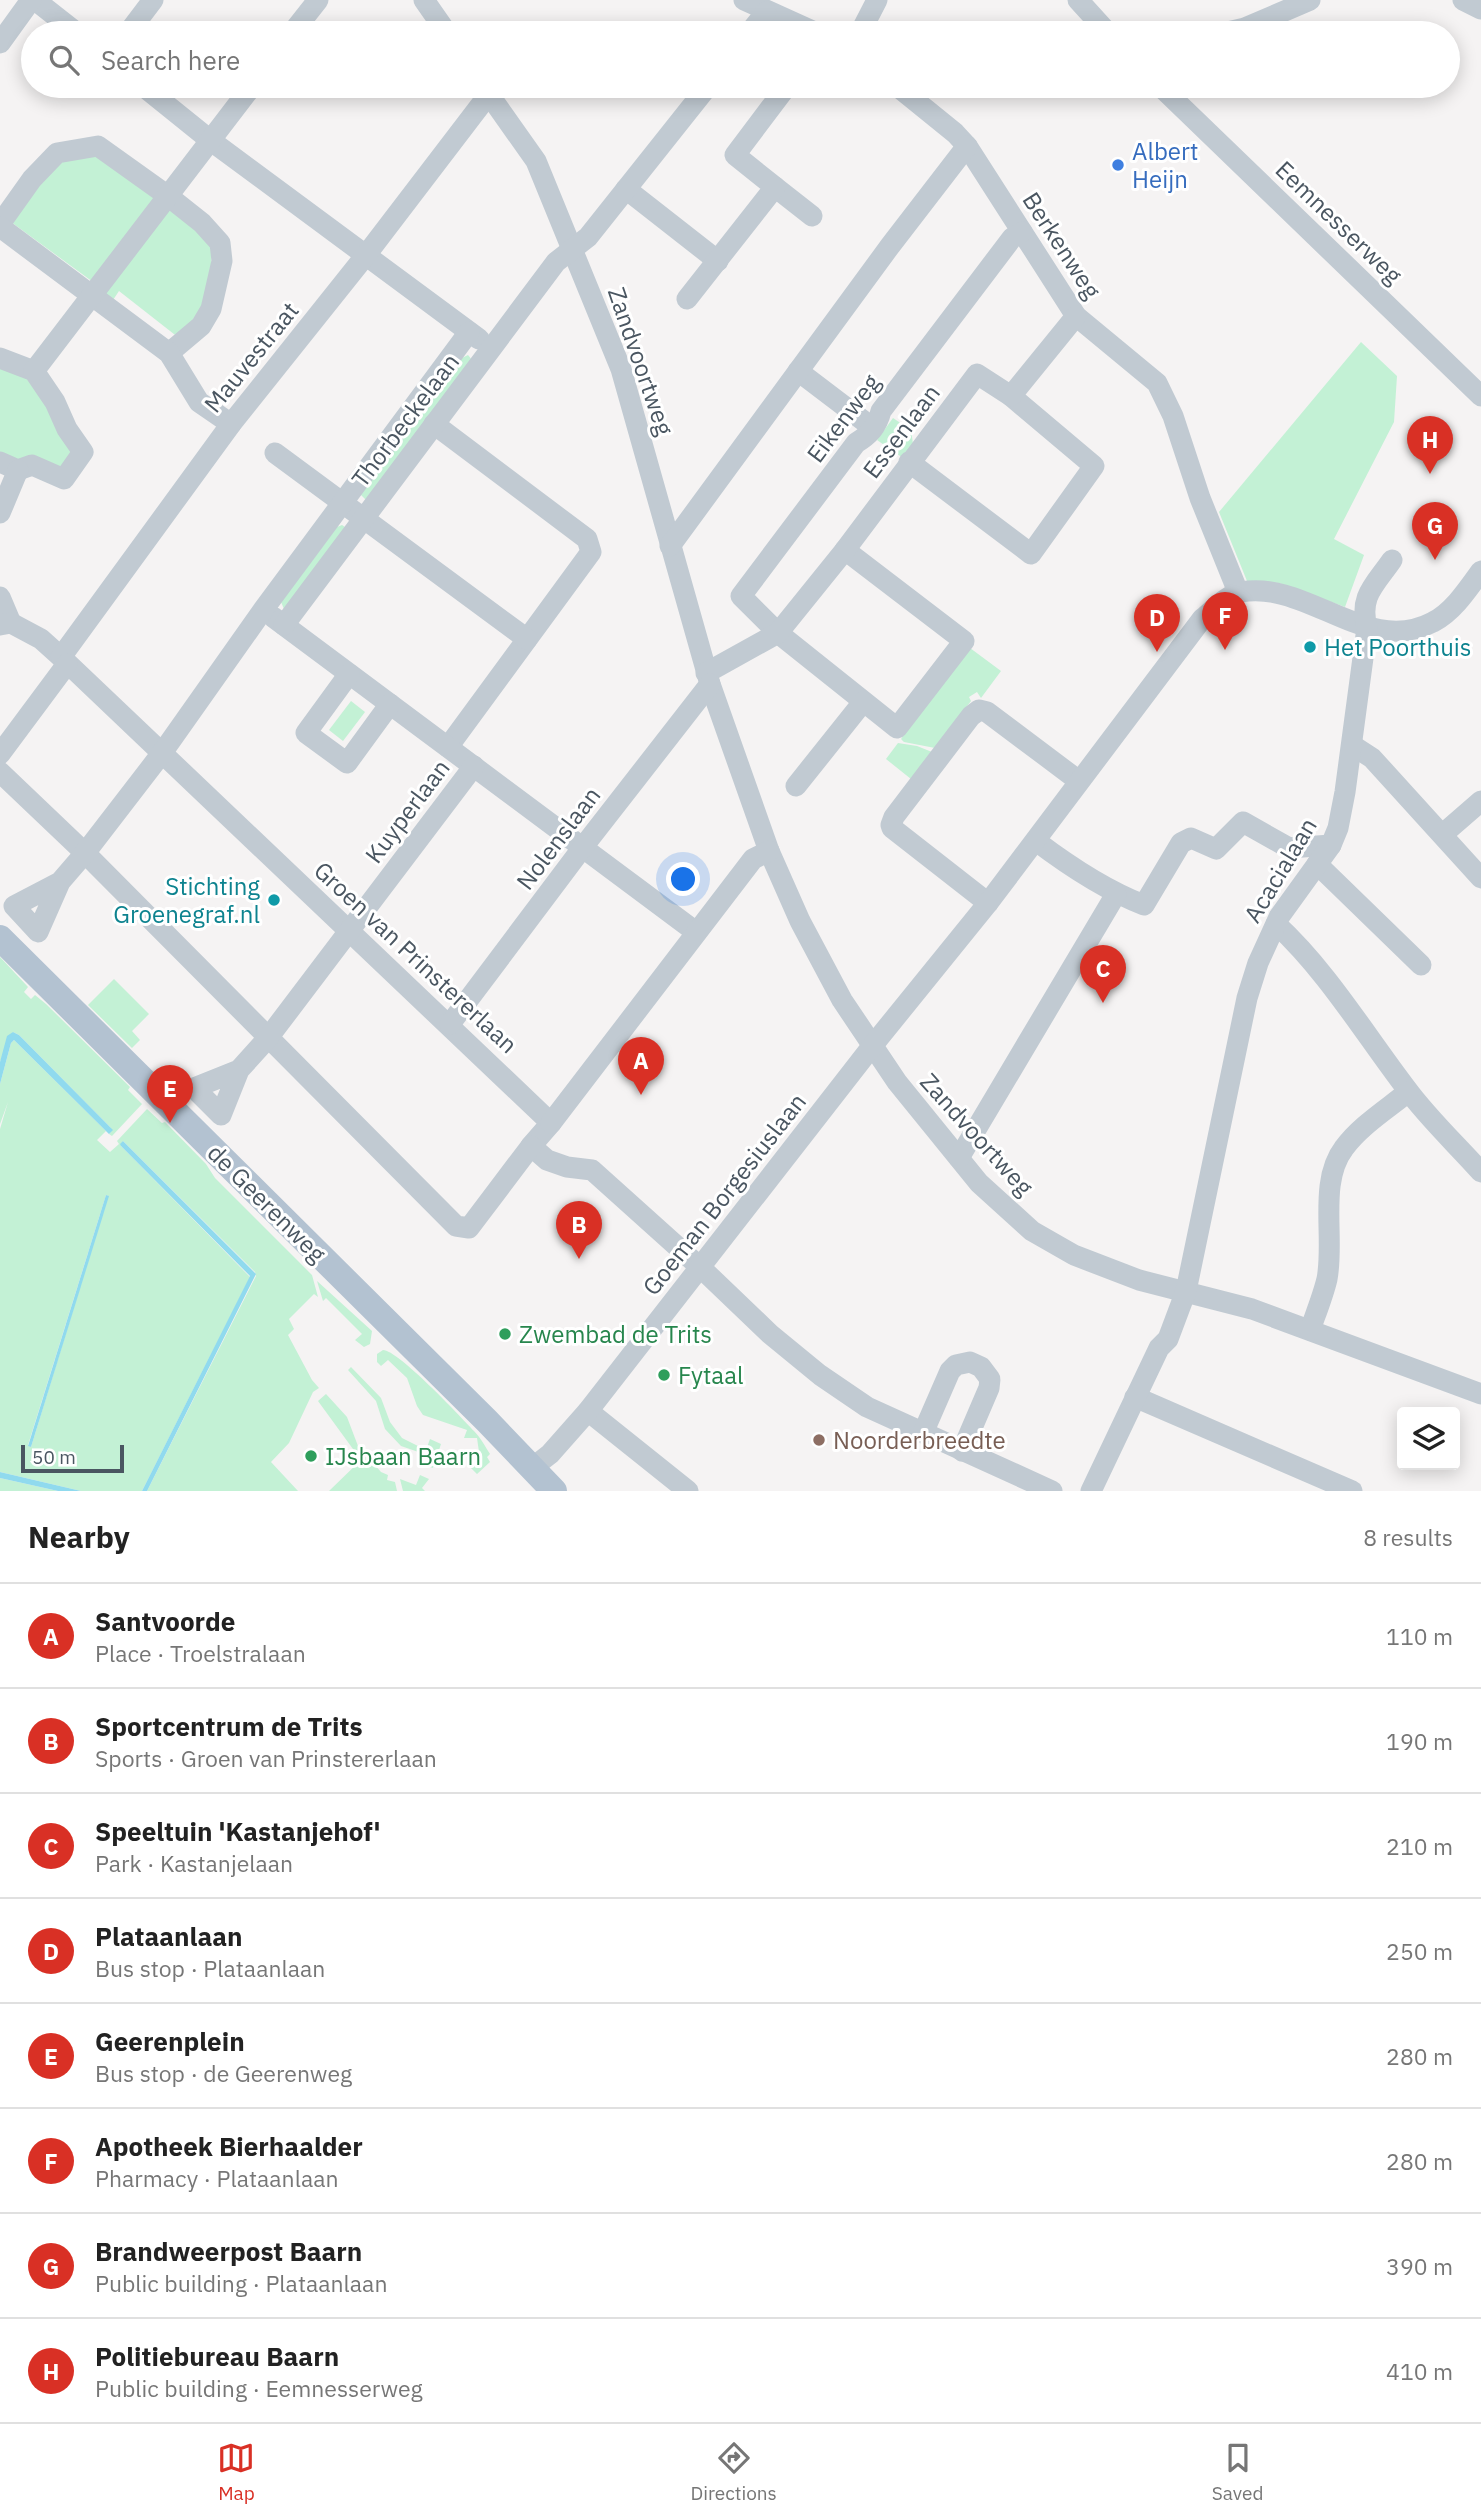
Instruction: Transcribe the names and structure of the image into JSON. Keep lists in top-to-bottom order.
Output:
{
  "streets": {
    "main road": ["de Geerenweg"],
    "street": [
      "Eemnesserweg",
      "Berkenweg",
      "Mauvestraat",
      "Zandvoortweg",
      "Eikenweg",
      "Thorbeckelaan",
      "Essenlaan",
      "Kuyperlaan",
      "Nolenslaan",
      "Acacialaan",
      "Groen van Prinstererlaan",
      "Goeman Borgesiuslaan"
    ]
  },
  "crossings": [
    ["Berkenweg", "Eikenweg"],
    ["Berkenweg", "Goeman Borgesiuslaan"],
    ["Mauvestraat", "Groen van Prinstererlaan"],
    ["Zandvoortweg", "Thorbeckelaan"],
    ["Zandvoortweg", "Nolenslaan"],
    ["Zandvoortweg", "Acacialaan"],
    ["Zandvoortweg", "Goeman Borgesiuslaan"],
    ["Eikenweg", "Essenlaan"],
    ["Thorbeckelaan", "Groen van Prinstererlaan"],
    ["Kuyperlaan", "Groen van Prinstererlaan"],
    ["Nolenslaan", "Groen van Prinstererlaan"],
    ["Goeman Borgesiuslaan", "de Geerenweg"]
  ],
  "places": [
    "Albert Heijn",
    "Het Poorthuis",
    "Stichting Groenegraf.nl",
    "Zwembad de Trits",
    "Fytaal",
    "Noorderbreedte",
    "IJsbaan Baarn"
  ],
  "scale_bar": "50 m",
  "page": {
    "search": "Search here",
    "pins": [
      "H",
      "G",
      "F",
      "D",
      "C",
      "A",
      "E",
      "B"
    ],
    "scale": "50 m",
    "heading": ["Nearby", "8 results"],
    "list": [
      {
        "mark": "A",
        "name": "Santvoorde",
        "note": "Place · Troelstralaan",
        "value": "110 m"
      },
      {
        "mark": "B",
        "name": "Sportcentrum de Trits",
        "note": "Sports · Groen van Prinstererlaan",
        "value": "190 m"
      },
      {
        "mark": "C",
        "name": "Speeltuin 'Kastanjehof'",
        "note": "Park · Kastanjelaan",
        "value": "210 m"
      },
      {
        "mark": "D",
        "name": "Plataanlaan",
        "note": "Bus stop · Plataanlaan",
        "value": "250 m"
      },
      {
        "mark": "E",
        "name": "Geerenplein",
        "note": "Bus stop · de Geerenweg",
        "value": "280 m"
      },
      {
        "mark": "F",
        "name": "Apotheek Bierhaalder",
        "note": "Pharmacy · Plataanlaan",
        "value": "280 m"
      },
      {
        "mark": "G",
        "name": "Brandweerpost Baarn",
        "note": "Public building · Plataanlaan",
        "value": "390 m"
      },
      {
        "mark": "H",
        "name": "Politiebureau Baarn",
        "note": "Public building · Eemnesserweg",
        "value": "410 m"
      }
    ],
    "nav": ["Map", "Directions", "Saved"]
  }
}
